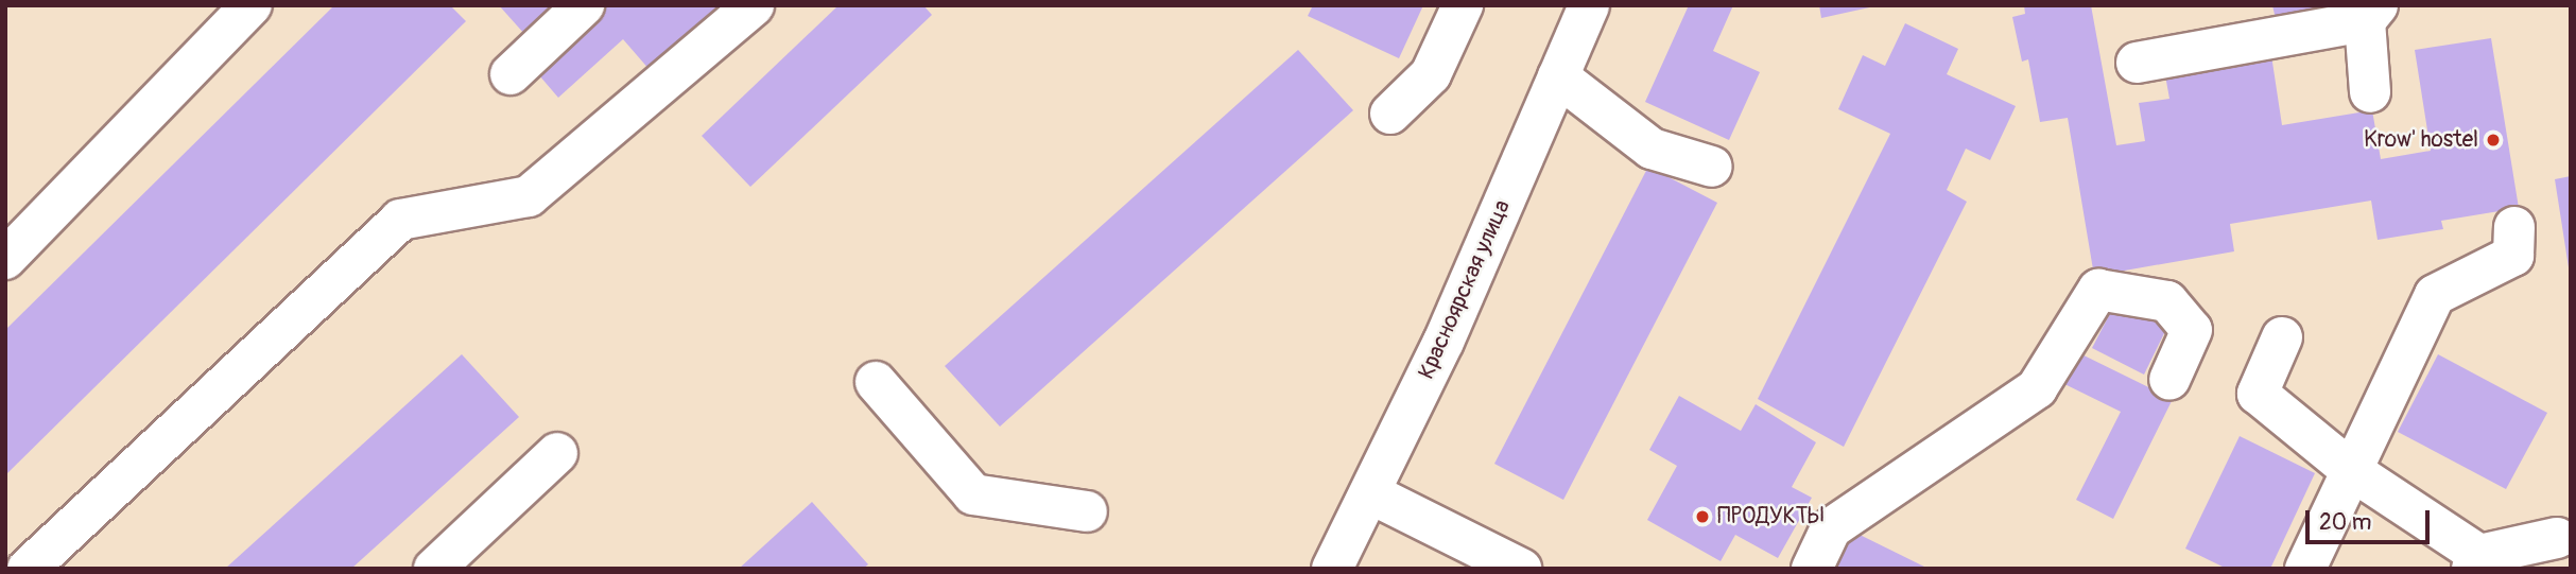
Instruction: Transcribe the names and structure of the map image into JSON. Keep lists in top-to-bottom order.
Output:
{
  "streets": {
    "street": ["Красноярская улица"]
  },
  "places": ["Krow' hostel", "ПРОДУКТЫ"],
  "scale_bar": "20 m"
}
